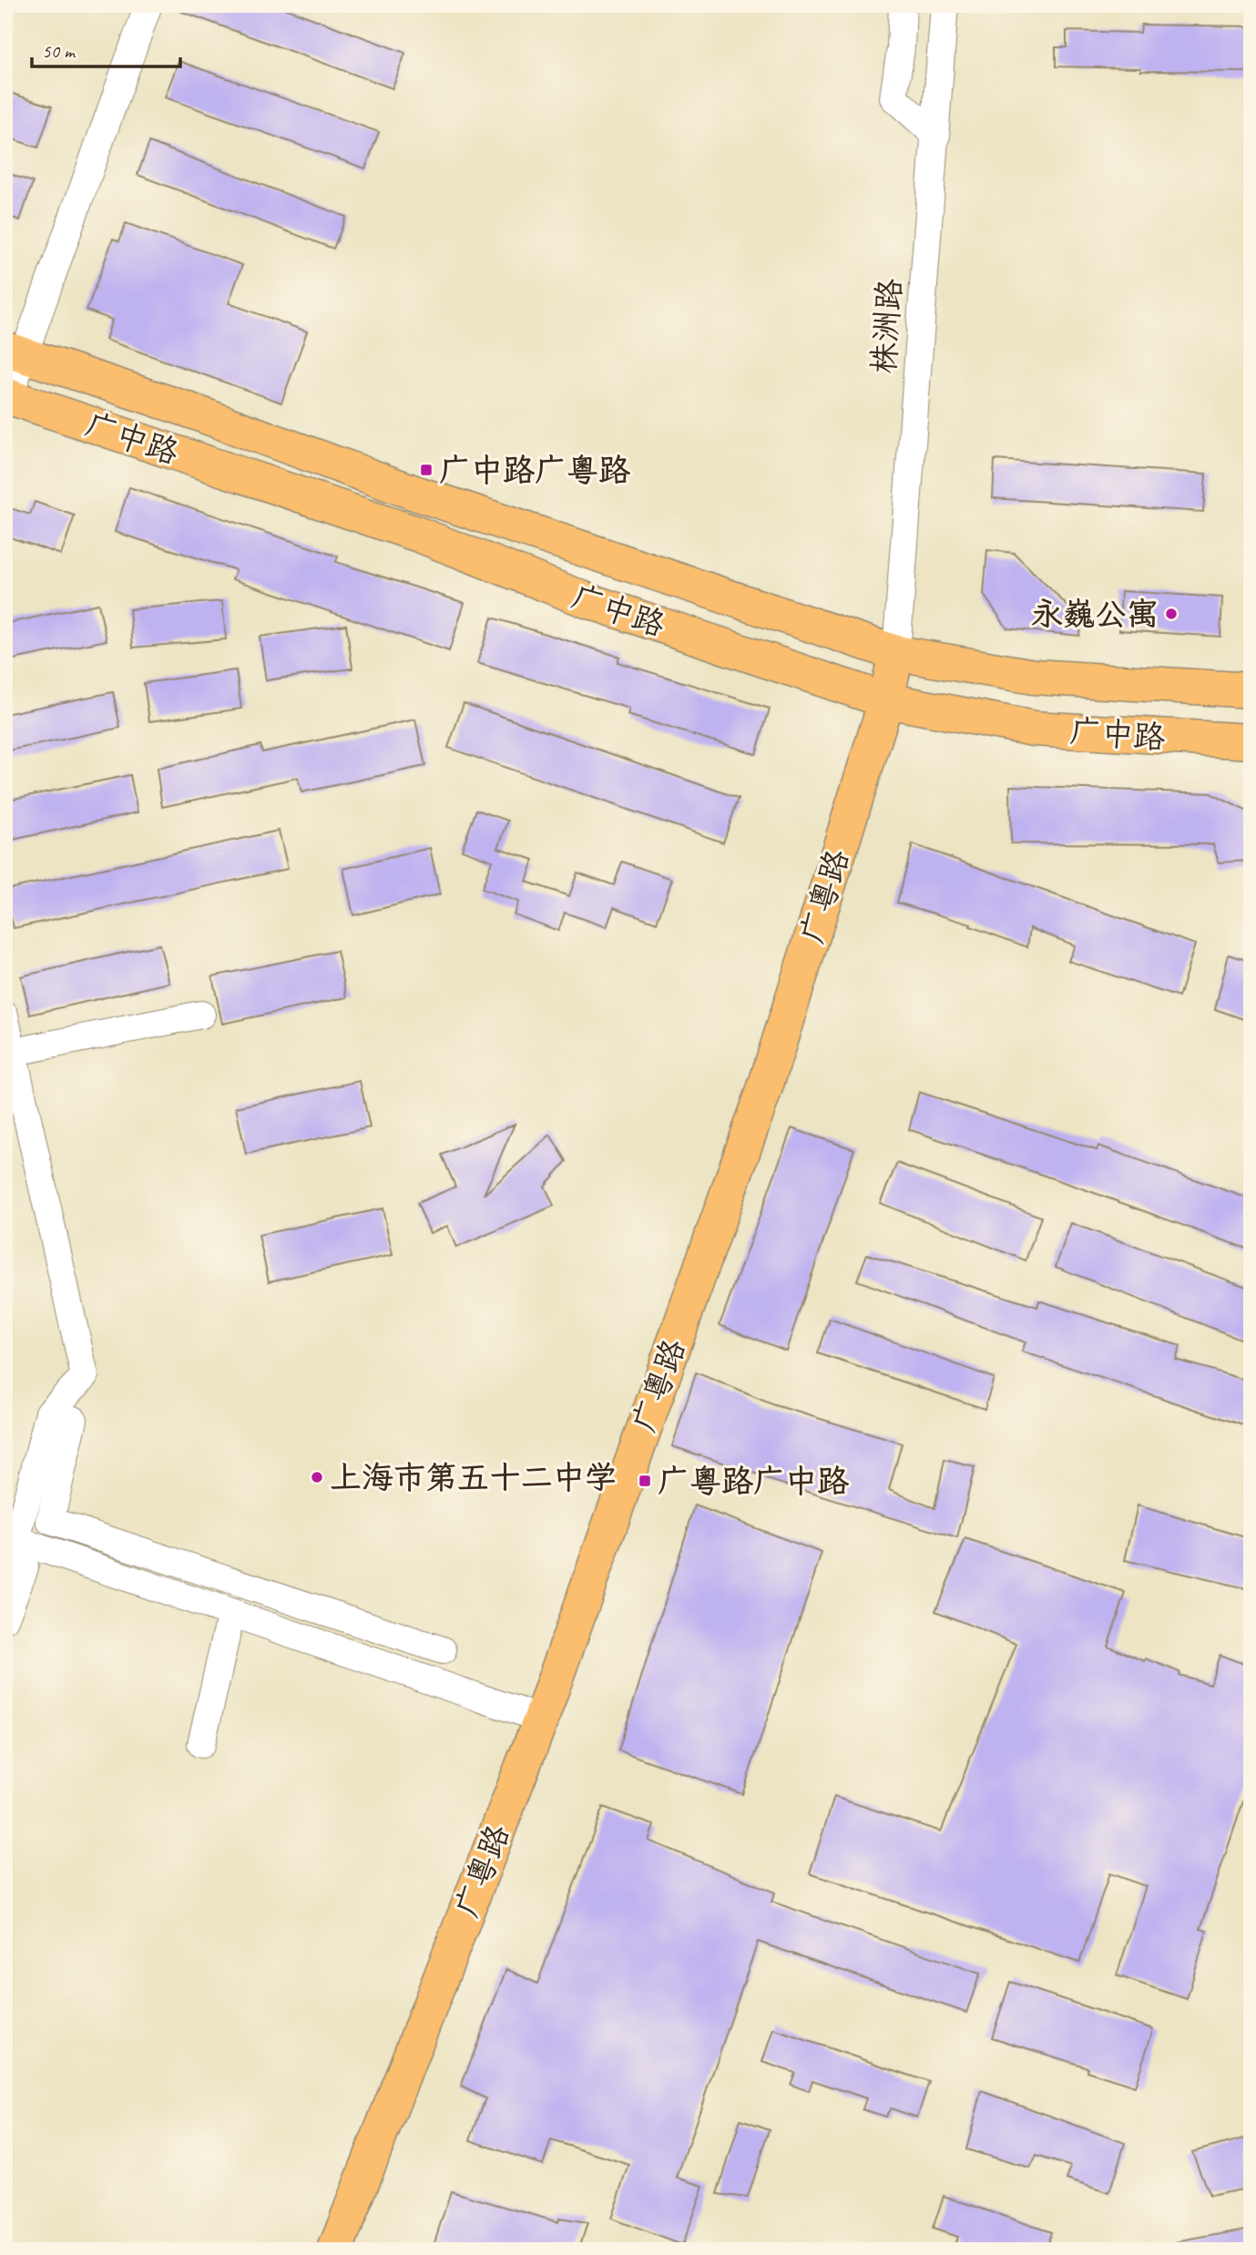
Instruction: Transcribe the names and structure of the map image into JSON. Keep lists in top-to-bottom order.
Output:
{
  "streets": {
    "main road": ["广中路", "广粤路"],
    "street": ["株洲路"]
  },
  "crossings": [
    ["株洲路", "广中路"],
    ["株洲路", "广粤路"],
    ["广中路", "广粤路"]
  ],
  "places": {
    "transit": ["广中路广粤路", "广粤路广中路"],
    "other": ["永巍公寓", "上海市第五十二中学"]
  },
  "scale_bar": "50 m"
}
